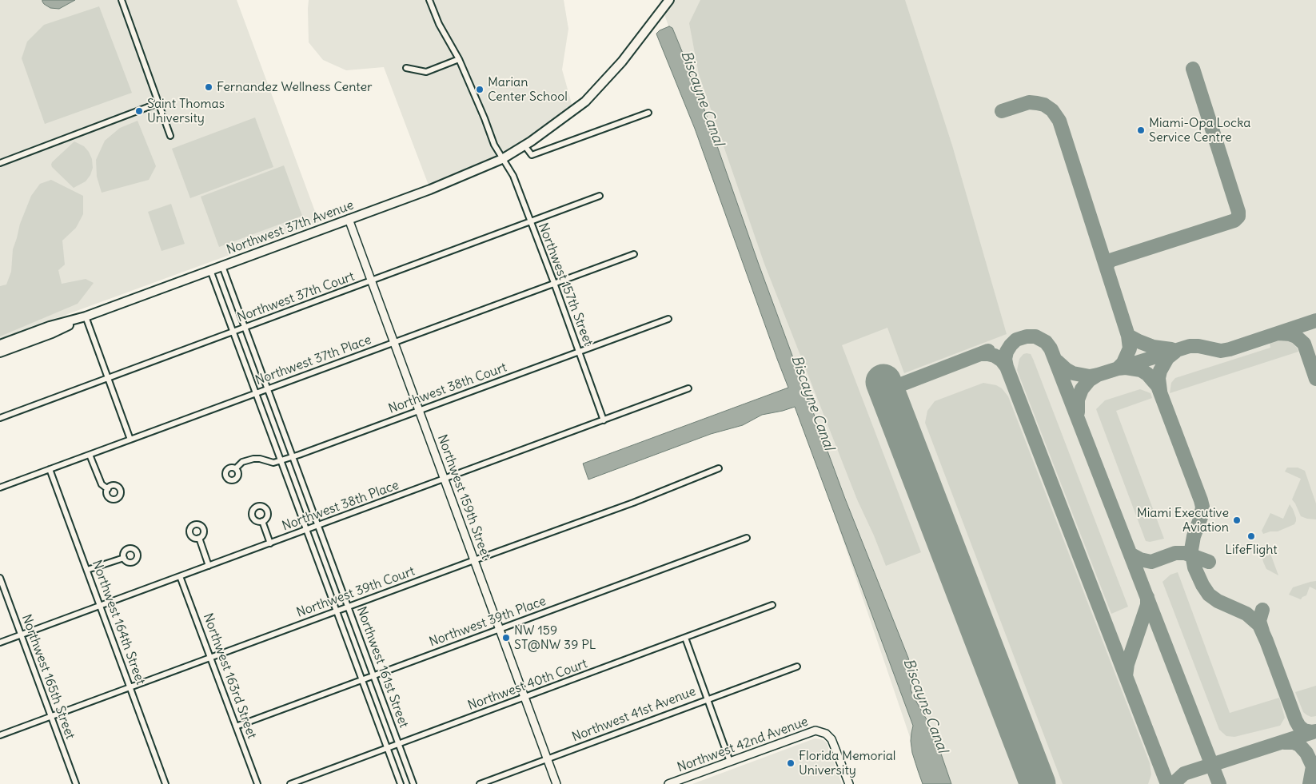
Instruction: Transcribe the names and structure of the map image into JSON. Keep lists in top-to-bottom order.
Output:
{
  "streets": {
    "main road": ["Northwest 37th Avenue"],
    "street": [
      "Northwest 157th Street",
      "Northwest 37th Court",
      "Northwest 37th Place",
      "Northwest 38th Court",
      "Northwest 159th Street",
      "Northwest 38th Place",
      "Northwest 39th Court",
      "Northwest 39th Place",
      "Northwest 164th Street",
      "Northwest 161st Street",
      "Northwest 163rd Street",
      "Northwest 165th Street",
      "Northwest 40th Court",
      "Northwest 41st Avenue",
      "Northwest 42nd Avenue"
    ]
  },
  "crossings": [
    ["Northwest 37th Avenue", "Northwest 157th Street"],
    ["Northwest 37th Avenue", "Northwest 159th Street"],
    ["Northwest 37th Avenue", "Northwest 161st Street"],
    ["Northwest 157th Street", "Northwest 37th Court"],
    ["Northwest 157th Street", "Northwest 37th Place"],
    ["Northwest 157th Street", "Northwest 38th Court"],
    ["Northwest 157th Street", "Northwest 38th Place"],
    ["Northwest 37th Court", "Northwest 159th Street"],
    ["Northwest 37th Court", "Northwest 161st Street"],
    ["Northwest 37th Place", "Northwest 159th Street"],
    ["Northwest 37th Place", "Northwest 164th Street"],
    ["Northwest 37th Place", "Northwest 161st Street"],
    ["Northwest 38th Court", "Northwest 159th Street"],
    ["Northwest 38th Court", "Northwest 161st Street"],
    ["Northwest 159th Street", "Northwest 38th Place"],
    ["Northwest 159th Street", "Northwest 39th Court"],
    ["Northwest 159th Street", "Northwest 39th Place"],
    ["Northwest 159th Street", "Northwest 40th Court"],
    ["Northwest 159th Street", "Northwest 41st Avenue"],
    ["Northwest 38th Place", "Northwest 164th Street"],
    ["Northwest 38th Place", "Northwest 161st Street"],
    ["Northwest 38th Place", "Northwest 163rd Street"],
    ["Northwest 38th Place", "Northwest 165th Street"],
    ["Northwest 39th Court", "Northwest 164th Street"],
    ["Northwest 39th Court", "Northwest 161st Street"],
    ["Northwest 39th Court", "Northwest 163rd Street"],
    ["Northwest 39th Court", "Northwest 165th Street"],
    ["Northwest 39th Place", "Northwest 161st Street"],
    ["Northwest 39th Place", "Northwest 163rd Street"],
    ["Northwest 161st Street", "Northwest 40th Court"]
  ],
  "water": ["Biscayne Canal"],
  "places": [
    "Fernandez Wellness Center",
    "Marian Center School",
    "Saint Thomas University",
    "Miami-Opa Locka Service Centre",
    "Miami Executive Aviation",
    "LifeFlight",
    "NW 159 ST@NW 39 PL",
    "Florida Memorial University"
  ]
}
